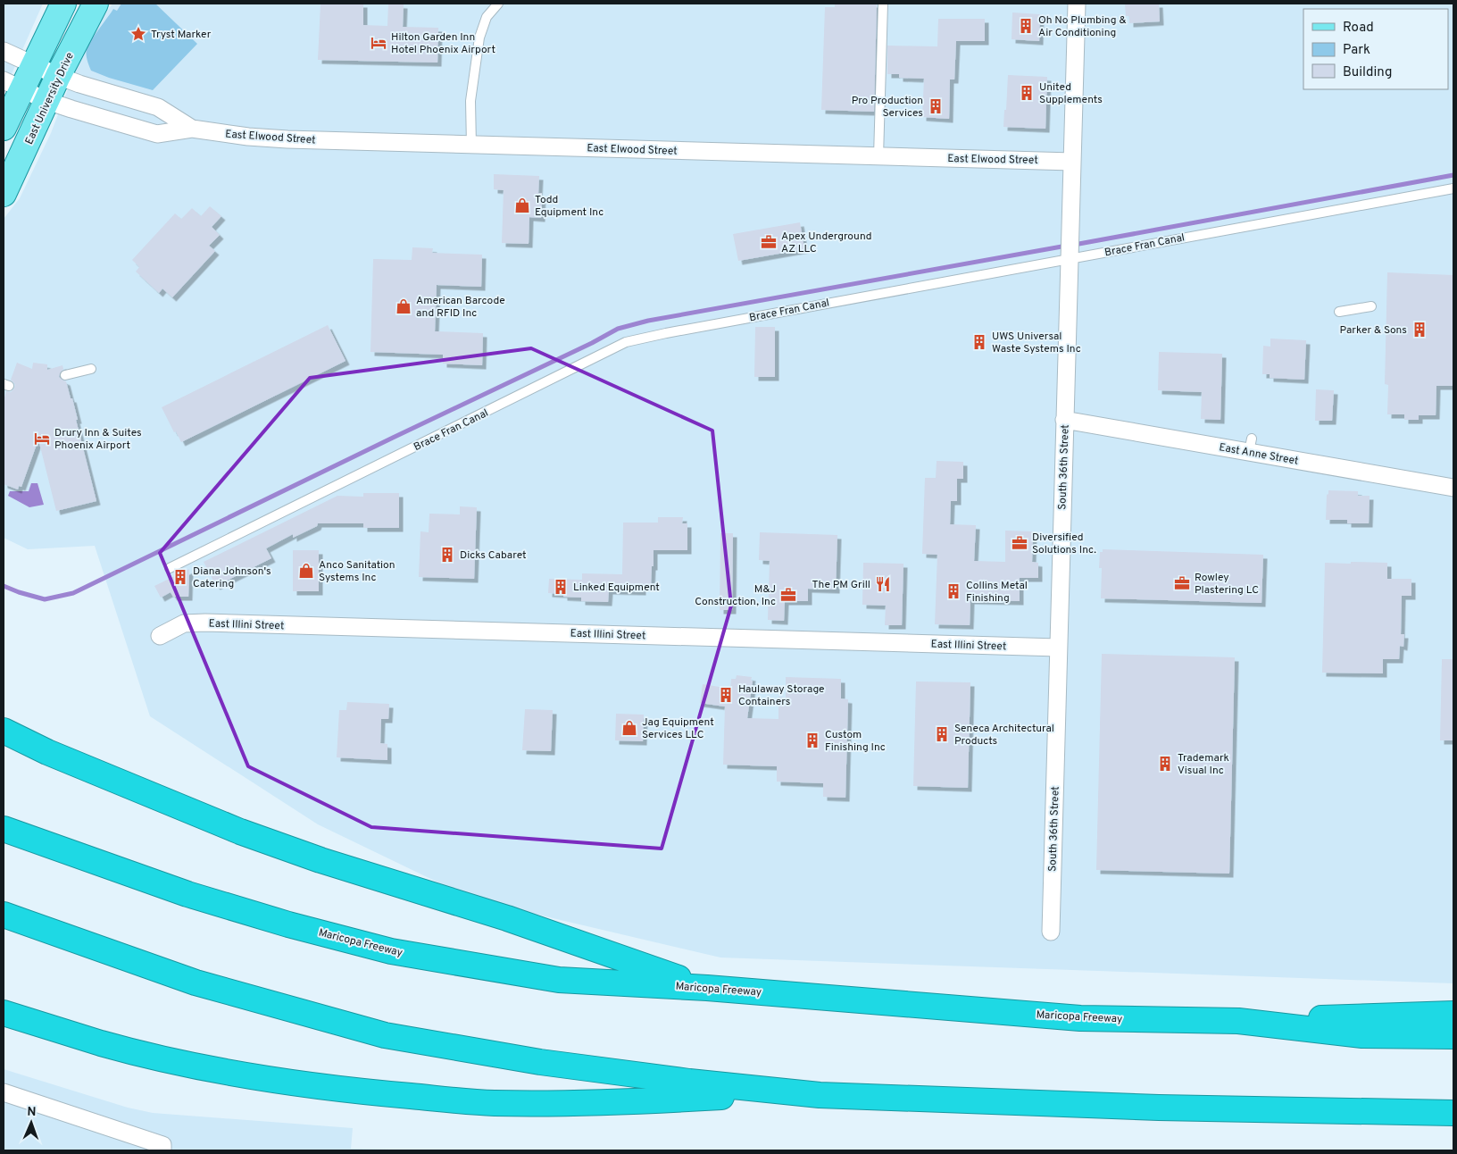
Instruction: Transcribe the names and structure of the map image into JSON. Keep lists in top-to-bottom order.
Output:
{
  "streets": {
    "highway": ["Maricopa Freeway"],
    "main road": ["East University Drive"],
    "street": [
      "East Elwood Street",
      "East Anne Street",
      "South 36th Street",
      "East Illini Street"
    ],
    "lane": ["Brace Fran Canal"]
  },
  "crossings": [
    ["East University Drive", "East Elwood Street"],
    ["East Elwood Street", "South 36th Street"],
    ["Brace Fran Canal", "South 36th Street"],
    ["East Anne Street", "South 36th Street"],
    ["South 36th Street", "East Illini Street"]
  ],
  "places": {
    "building": [
      "Oh No Plumbing & Air Conditioning",
      "United Supplements",
      "Pro Production Services",
      "Parker & Sons",
      "UWS Universal Waste Systems Inc",
      "Dicks Cabaret",
      "Diana Johnson's Catering",
      "Linked Equipment",
      "Collins Metal Finishing",
      "Haulaway Storage Containers",
      "Seneca Architectural Products",
      "Custom Finishing Inc",
      "Trademark Visual Inc"
    ],
    "place": ["Tryst Marker"],
    "hotel": ["Hilton Garden Inn Hotel Phoenix Airport", "Drury Inn & Suites Phoenix Airport"],
    "shop": [
      "Todd Equipment Inc",
      "American Barcode and RFID Inc",
      "Anco Sanitation Systems Inc",
      "Jag Equipment Services LLC"
    ],
    "office": [
      "Apex Underground AZ LLC",
      "Diversified Solutions Inc.",
      "Rowley Plastering LC",
      "M&J Construction, Inc"
    ],
    "restaurant": ["The PM Grill"]
  },
  "legend": ["Road", "Park", "Building"],
  "north": "top"
}
